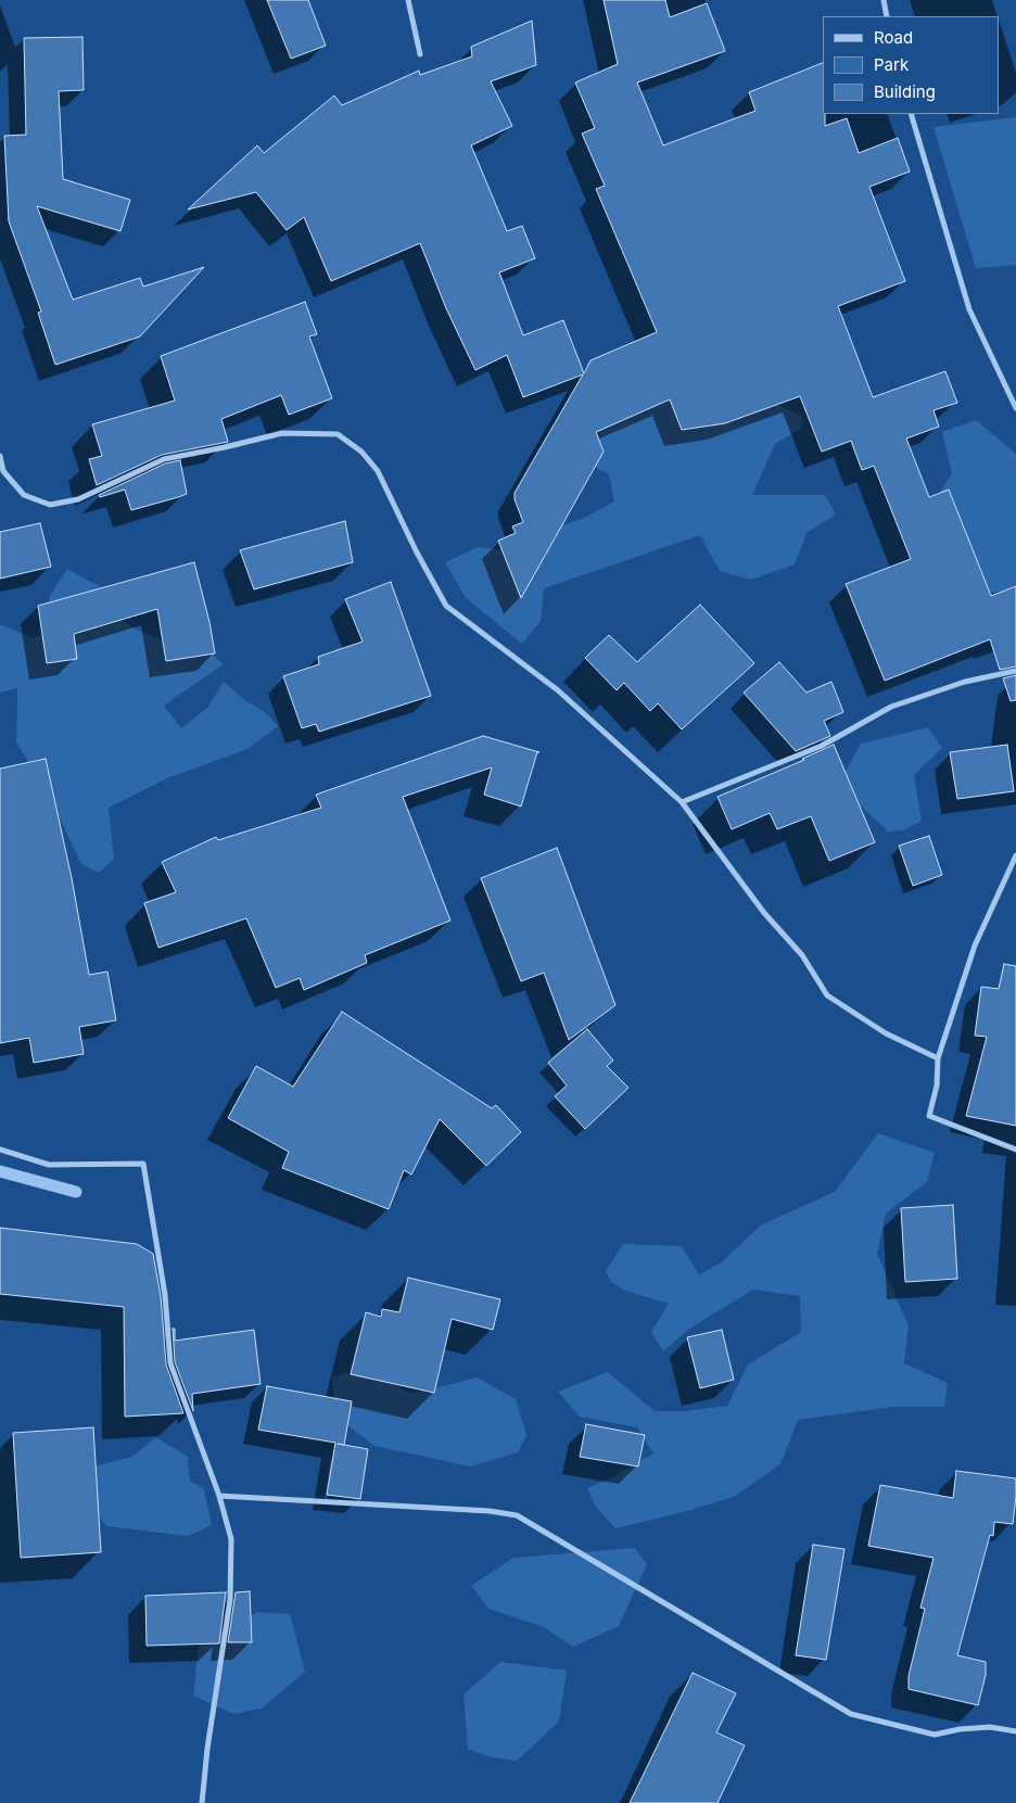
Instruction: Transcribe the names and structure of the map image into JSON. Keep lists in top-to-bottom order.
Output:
{
  "legend": ["Road", "Park", "Building"]
}
